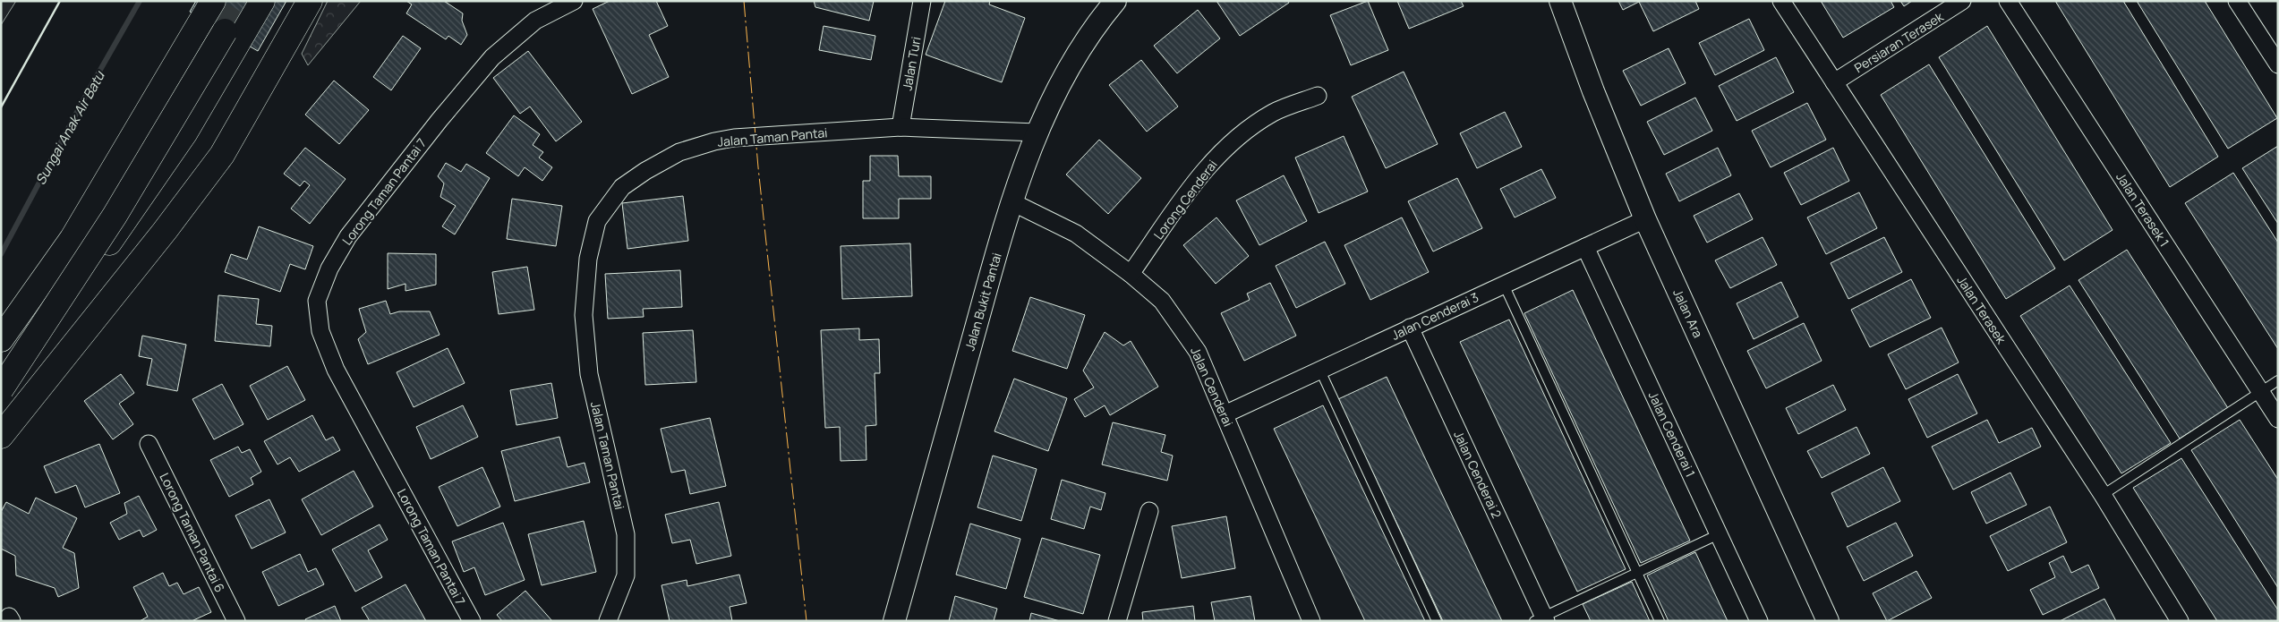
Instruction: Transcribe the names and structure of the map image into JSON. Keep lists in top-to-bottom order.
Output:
{
  "streets": {
    "street": [
      "Persiaran Terasek",
      "Jalan Turi",
      "Jalan Taman Pantai",
      "Lorong Taman Pantai 7",
      "Lorong Cenderai",
      "Jalan Terasek 1",
      "Jalan Bukit Pantai",
      "Jalan Terasek",
      "Jalan Ara",
      "Jalan Cenderai 3",
      "Jalan Cenderai",
      "Jalan Cenderai 1",
      "Jalan Cenderai 2",
      "Lorong Taman Pantai 6"
    ]
  },
  "crossings": [
    ["Persiaran Terasek", "Jalan Terasek"],
    ["Jalan Turi", "Jalan Taman Pantai"],
    ["Jalan Taman Pantai", "Jalan Bukit Pantai"],
    ["Lorong Cenderai", "Jalan Cenderai"],
    ["Jalan Bukit Pantai", "Jalan Cenderai"],
    ["Jalan Ara", "Jalan Cenderai 3"],
    ["Jalan Cenderai 3", "Jalan Cenderai"],
    ["Jalan Cenderai 3", "Jalan Cenderai 1"],
    ["Jalan Cenderai 3", "Jalan Cenderai 2"]
  ],
  "water": ["Sungai Anak Air Batu"]
}
